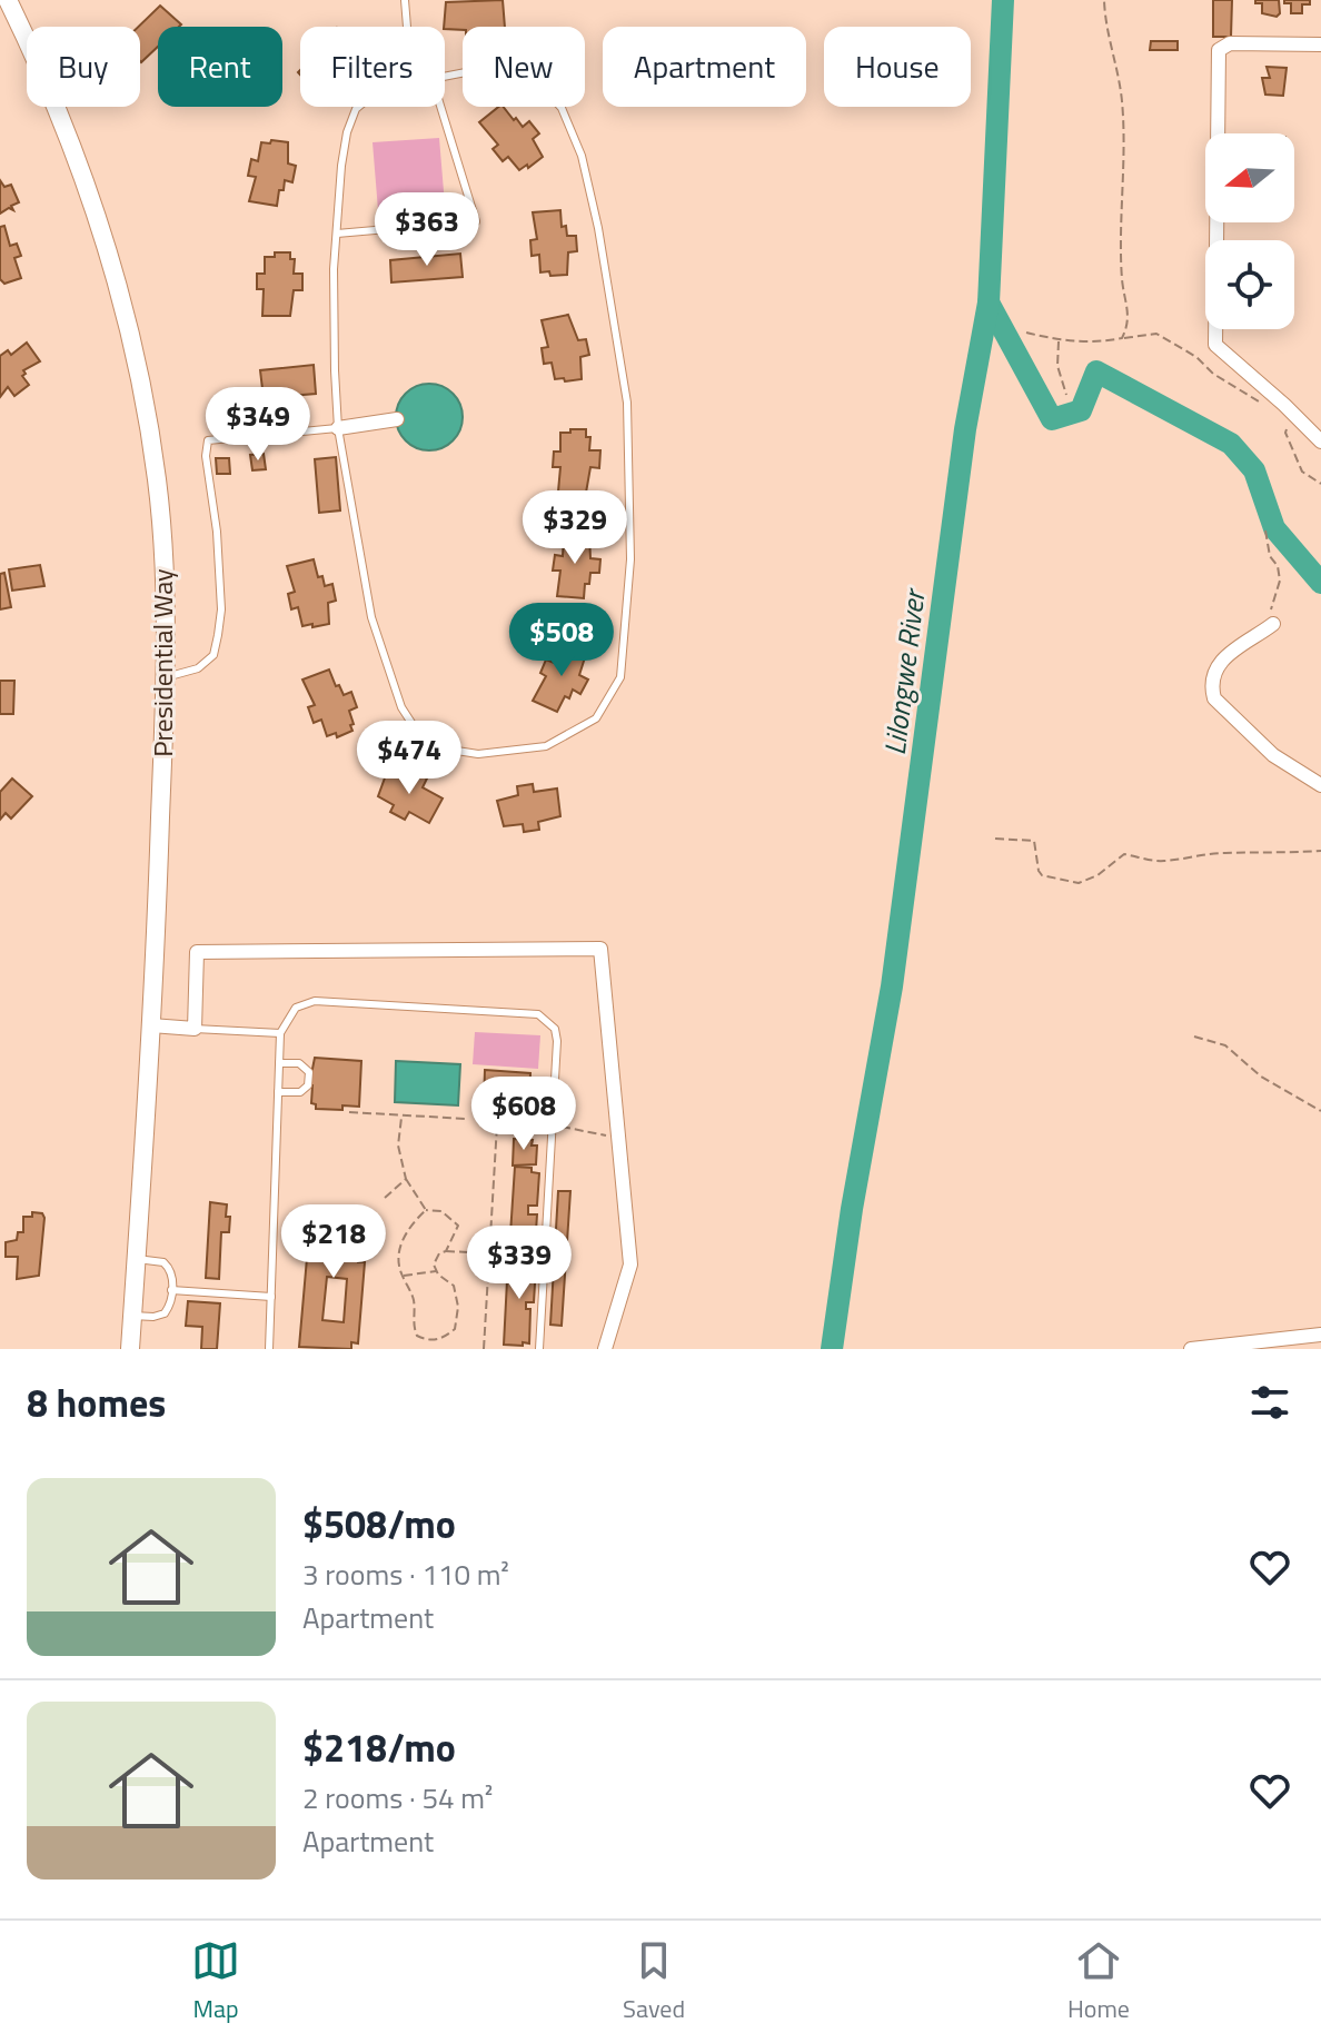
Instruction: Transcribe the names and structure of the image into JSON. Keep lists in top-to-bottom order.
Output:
{
  "streets": {
    "main road": ["Presidential Way"]
  },
  "water": ["Lilongwe River"],
  "north": "left",
  "page": {
    "chip": [
      "Buy",
      "Rent",
      "Filters",
      "New",
      "Apartment",
      "House"
    ],
    "price": [
      "$363",
      "$349",
      "$329",
      "$508",
      "$474",
      "$608",
      "$218",
      "$339"
    ],
    "heading": "8 homes",
    "list": [
      {
        "name": "$508/mo",
        "note": "3 rooms · 110 m² · Apartment"
      },
      {
        "name": "$218/mo",
        "note": "2 rooms · 54 m² · Apartment"
      }
    ],
    "tabs": ["Map", "Saved", "Home"]
  }
}
